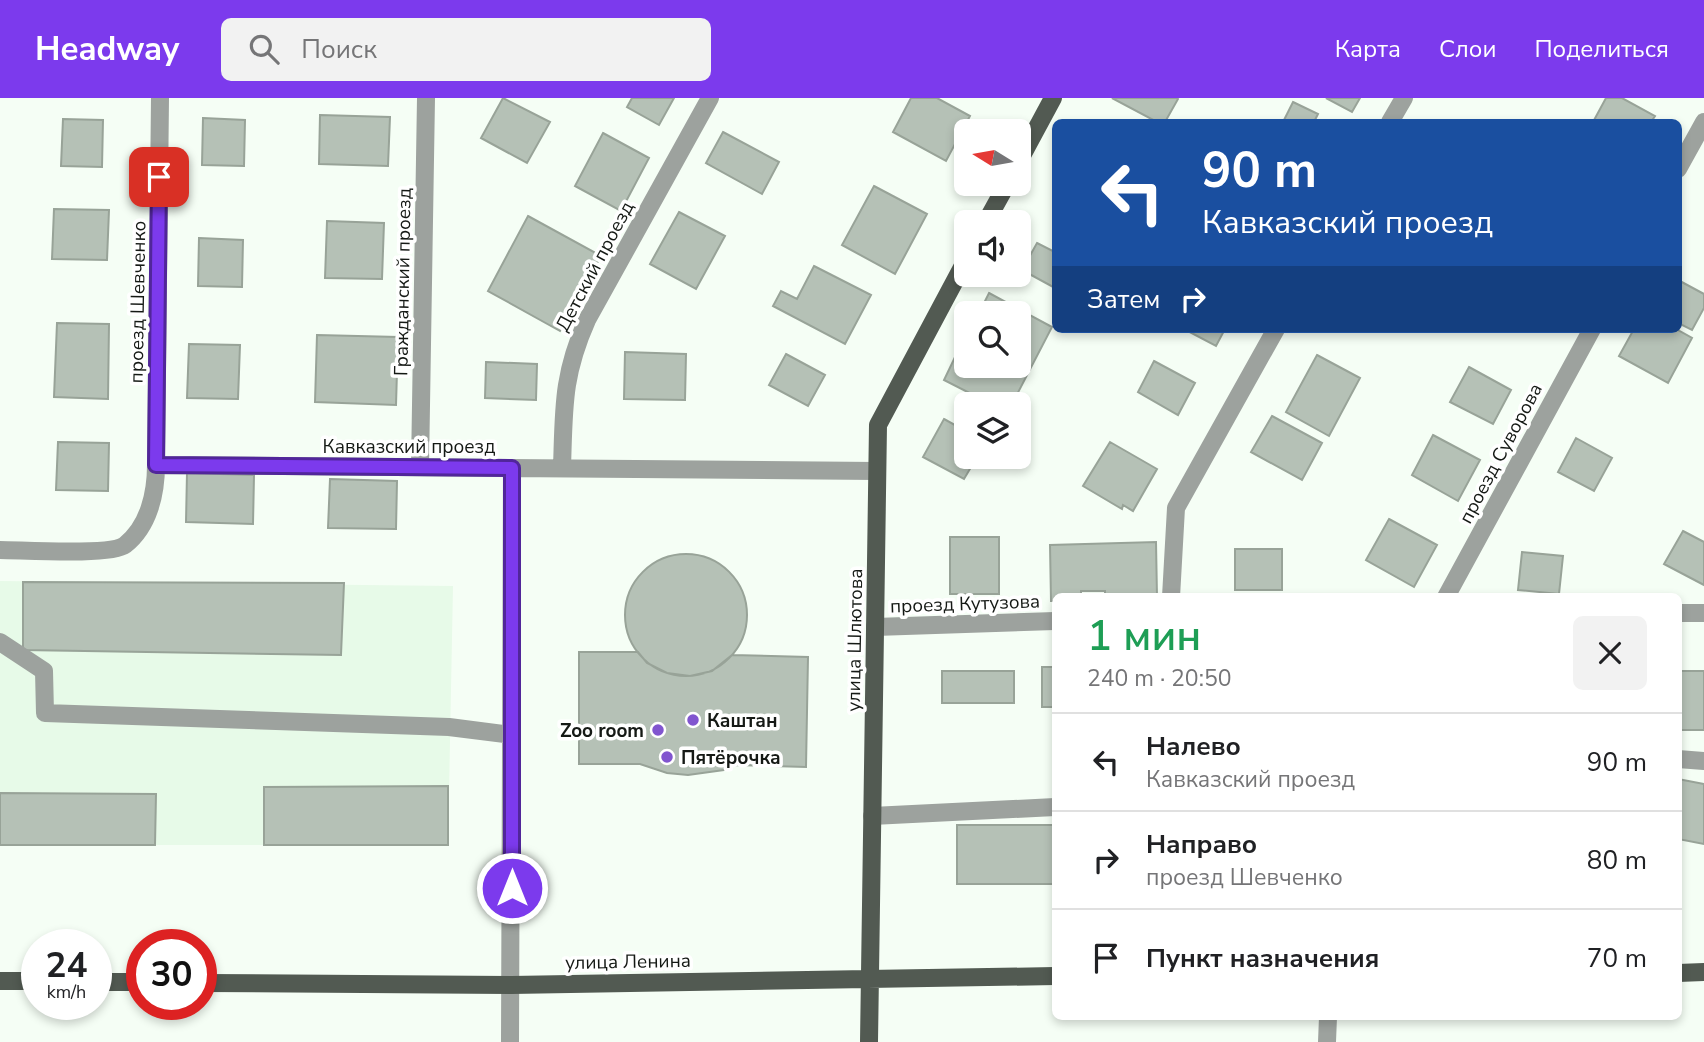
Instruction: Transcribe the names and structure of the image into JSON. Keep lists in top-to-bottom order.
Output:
{
  "streets": {
    "main road": ["улица Шлютова", "улица Ленина"],
    "street": [
      "Детский проезд",
      "Гражданский проезд",
      "проезд Шевченко",
      "Кавказский проезд",
      "проезд Суворова",
      "проезд Кутузова"
    ]
  },
  "crossings": [
    ["Детский проезд", "Кавказский проезд"],
    ["Гражданский проезд", "Кавказский проезд"],
    ["проезд Шевченко", "Кавказский проезд"],
    ["Кавказский проезд", "улица Шлютова"],
    ["проезд Кутузова", "улица Шлютова"],
    ["улица Шлютова", "улица Ленина"]
  ],
  "places": ["Каштан", "Zoo room", "Пятёрочка"],
  "north": "left",
  "page": {
    "header": "Headway",
    "search": "Поиск",
    "nav": ["Карта", "Слои", "Поделиться"],
    "turn": ["90 m", "Кавказский проезд"],
    "then": "Затем",
    "heading": ["1 мин", "240 m · 20:50"],
    "list": [
      {
        "name": "Налево",
        "note": "Кавказский проезд",
        "value": "90 m"
      },
      {
        "name": "Направо",
        "note": "проезд Шевченко",
        "value": "80 m"
      },
      {
        "name": "Пункт назначения",
        "value": "70 m"
      }
    ],
    "speed": "24 km/h",
    "limit": "30"
  }
}
